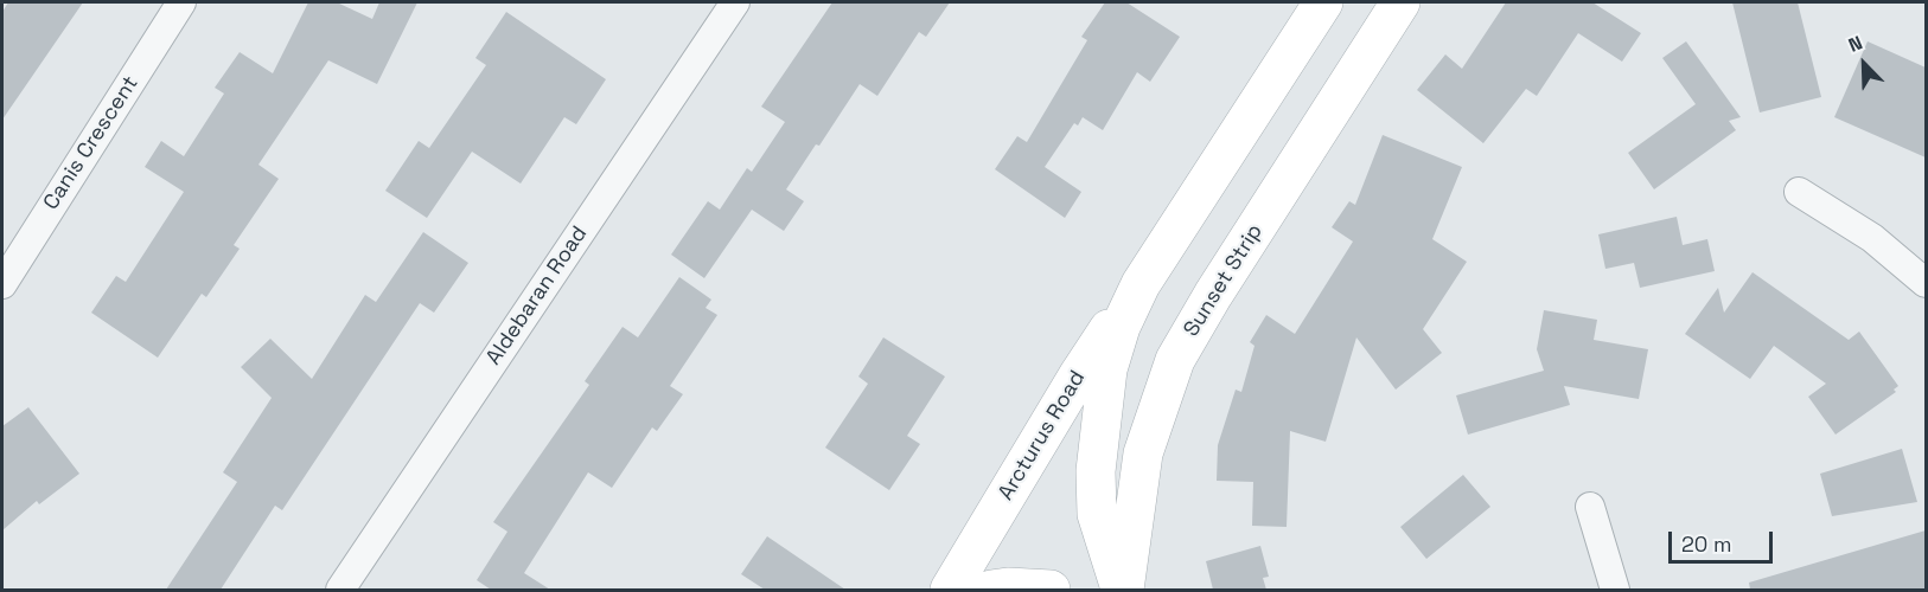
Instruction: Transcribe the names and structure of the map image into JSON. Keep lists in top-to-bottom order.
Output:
{
  "streets": {
    "street": [
      "Canis Crescent",
      "Sunset Strip",
      "Aldebaran Road",
      "Arcturus Road"
    ]
  },
  "crossings": [
    ["Sunset Strip", "Arcturus Road"]
  ],
  "scale_bar": "20 m",
  "north": "top left"
}
